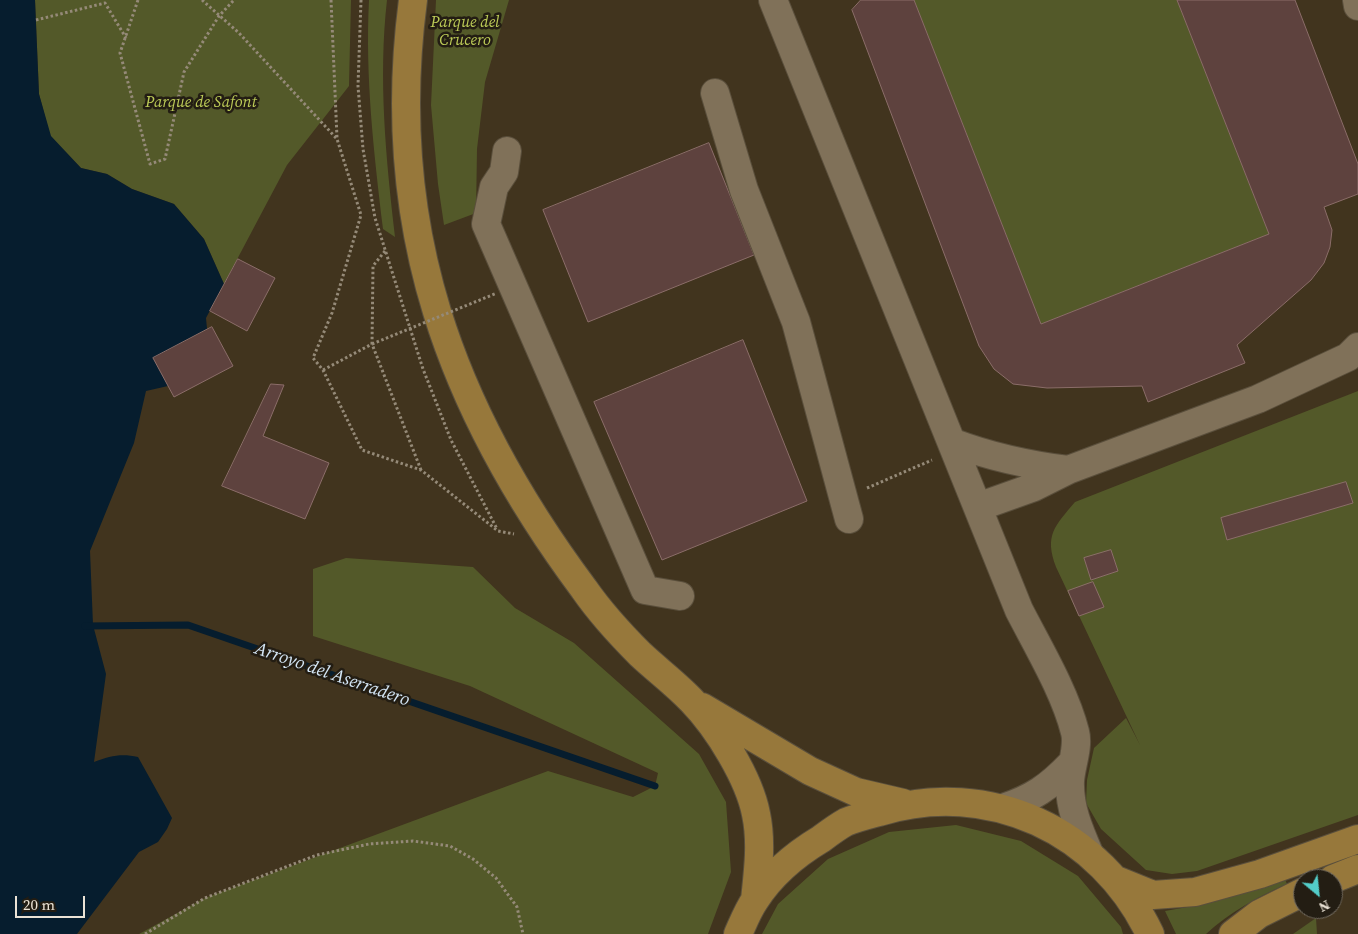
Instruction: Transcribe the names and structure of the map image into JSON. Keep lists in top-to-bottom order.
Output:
{
  "water": ["Arroyo del Aserradero"],
  "parks": ["Parque del Crucero", "Parque de Safont"],
  "scale_bar": "20 m",
  "north": "bottom right"
}
